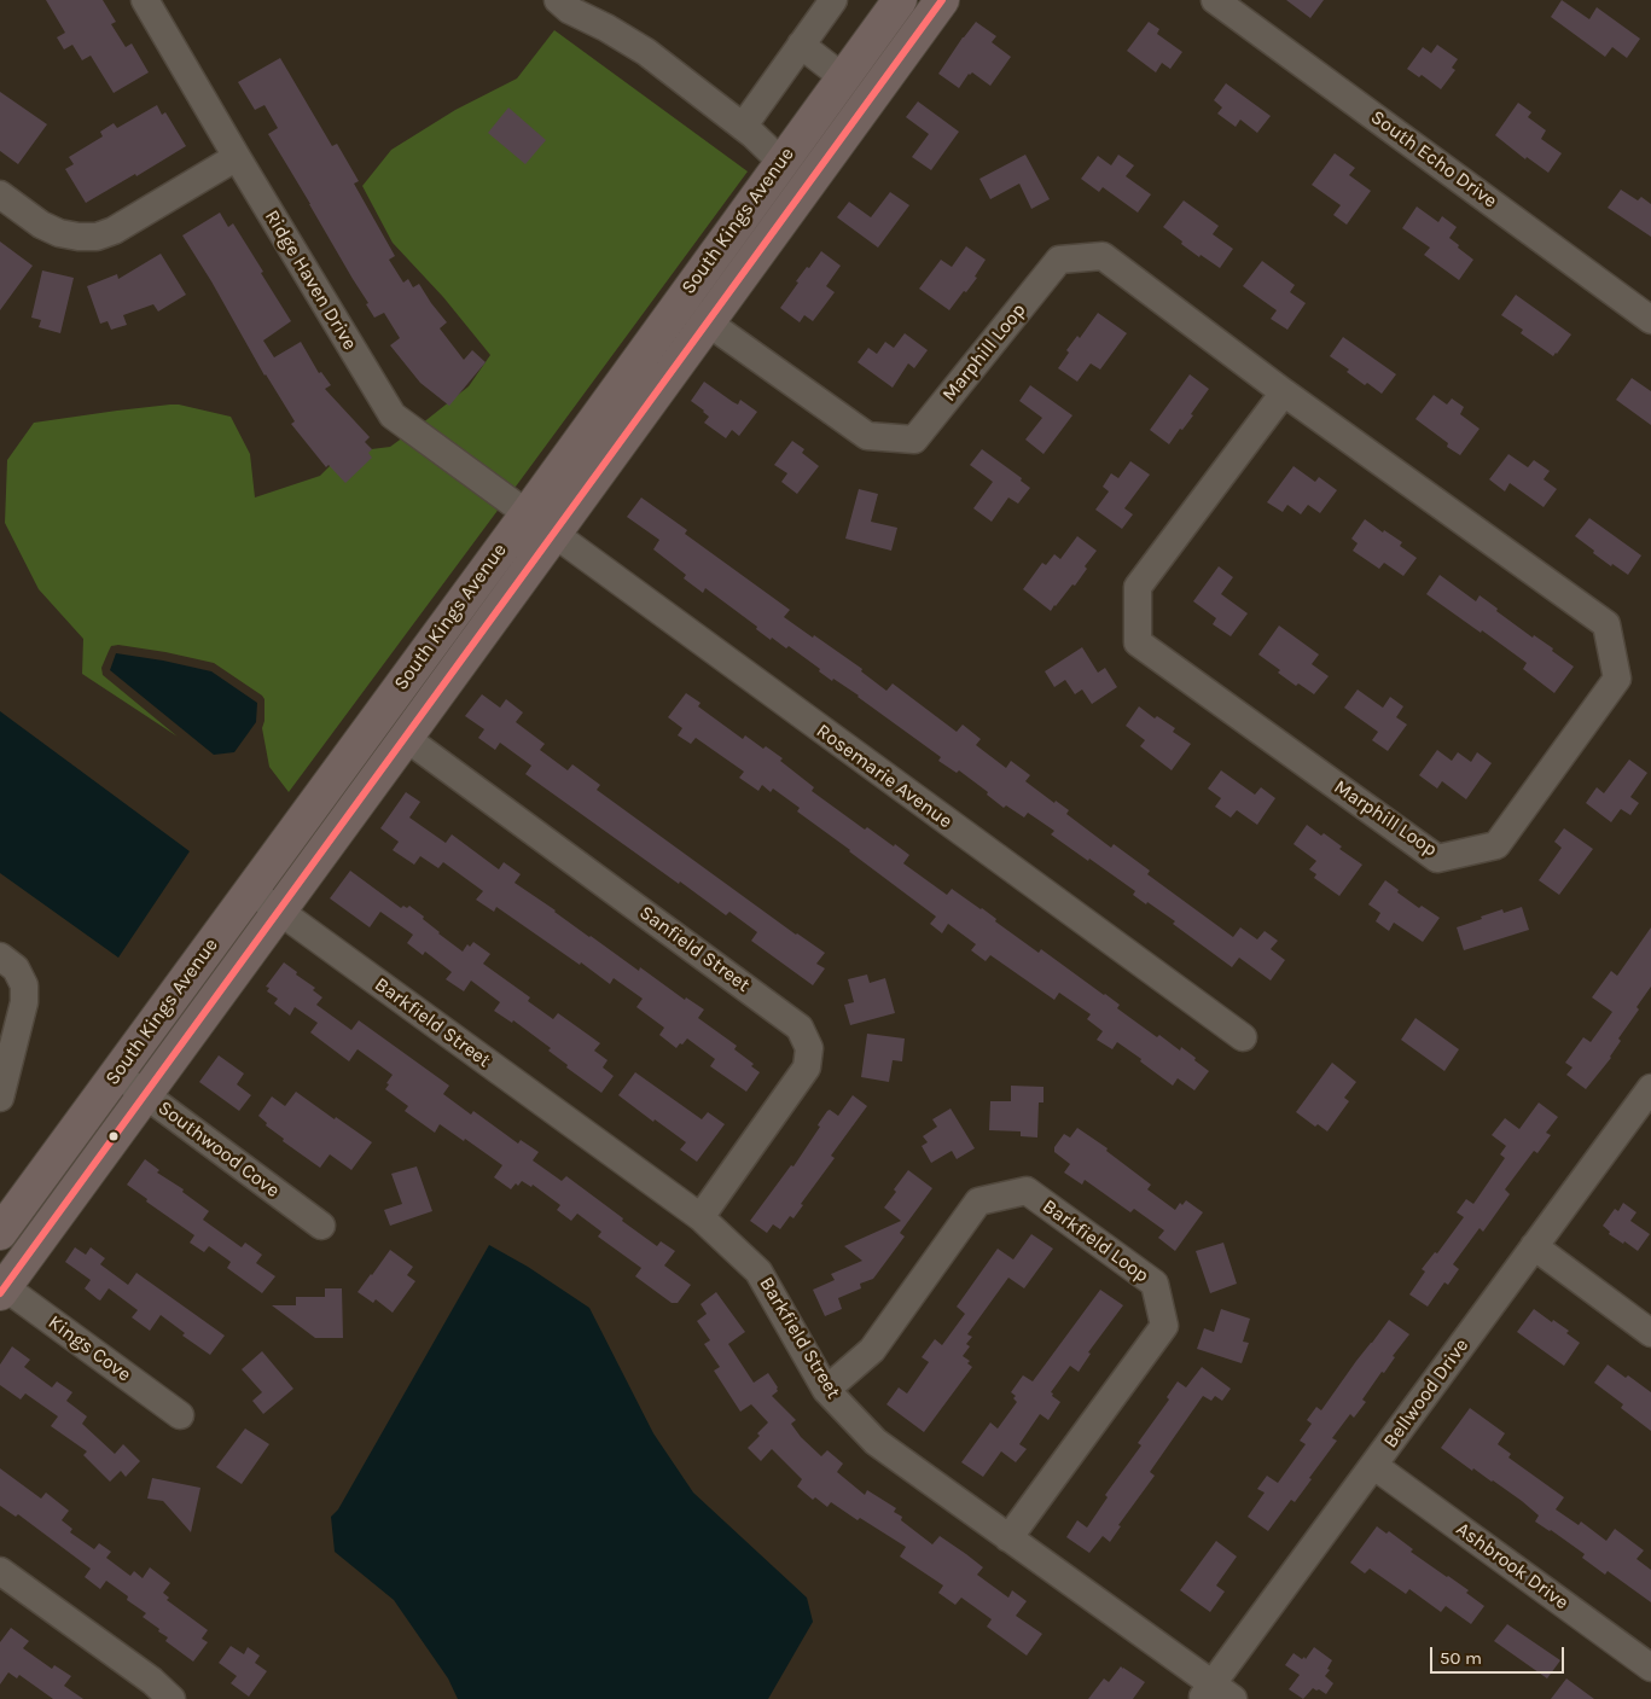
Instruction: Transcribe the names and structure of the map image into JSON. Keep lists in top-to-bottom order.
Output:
{
  "streets": {
    "main road": ["South Kings Avenue"],
    "street": [
      "South Echo Drive",
      "Ridge Haven Drive",
      "Marphill Loop",
      "Rosemarie Avenue",
      "Sanfield Street",
      "Barkfield Street",
      "Southwood Cove",
      "Barkfield Loop",
      "Kings Cove",
      "Bellwood Drive",
      "Ashbrook Drive"
    ]
  },
  "crossings": [
    ["South Kings Avenue", "Ridge Haven Drive"],
    ["South Kings Avenue", "Marphill Loop"],
    ["South Kings Avenue", "Rosemarie Avenue"],
    ["South Kings Avenue", "Sanfield Street"],
    ["South Kings Avenue", "Barkfield Street"],
    ["South Kings Avenue", "Southwood Cove"],
    ["South Kings Avenue", "Kings Cove"],
    ["Ridge Haven Drive", "Rosemarie Avenue"],
    ["Sanfield Street", "Barkfield Street"],
    ["Barkfield Street", "Barkfield Loop"],
    ["Barkfield Street", "Bellwood Drive"],
    ["Bellwood Drive", "Ashbrook Drive"]
  ],
  "scale_bar": "50 m"
}
